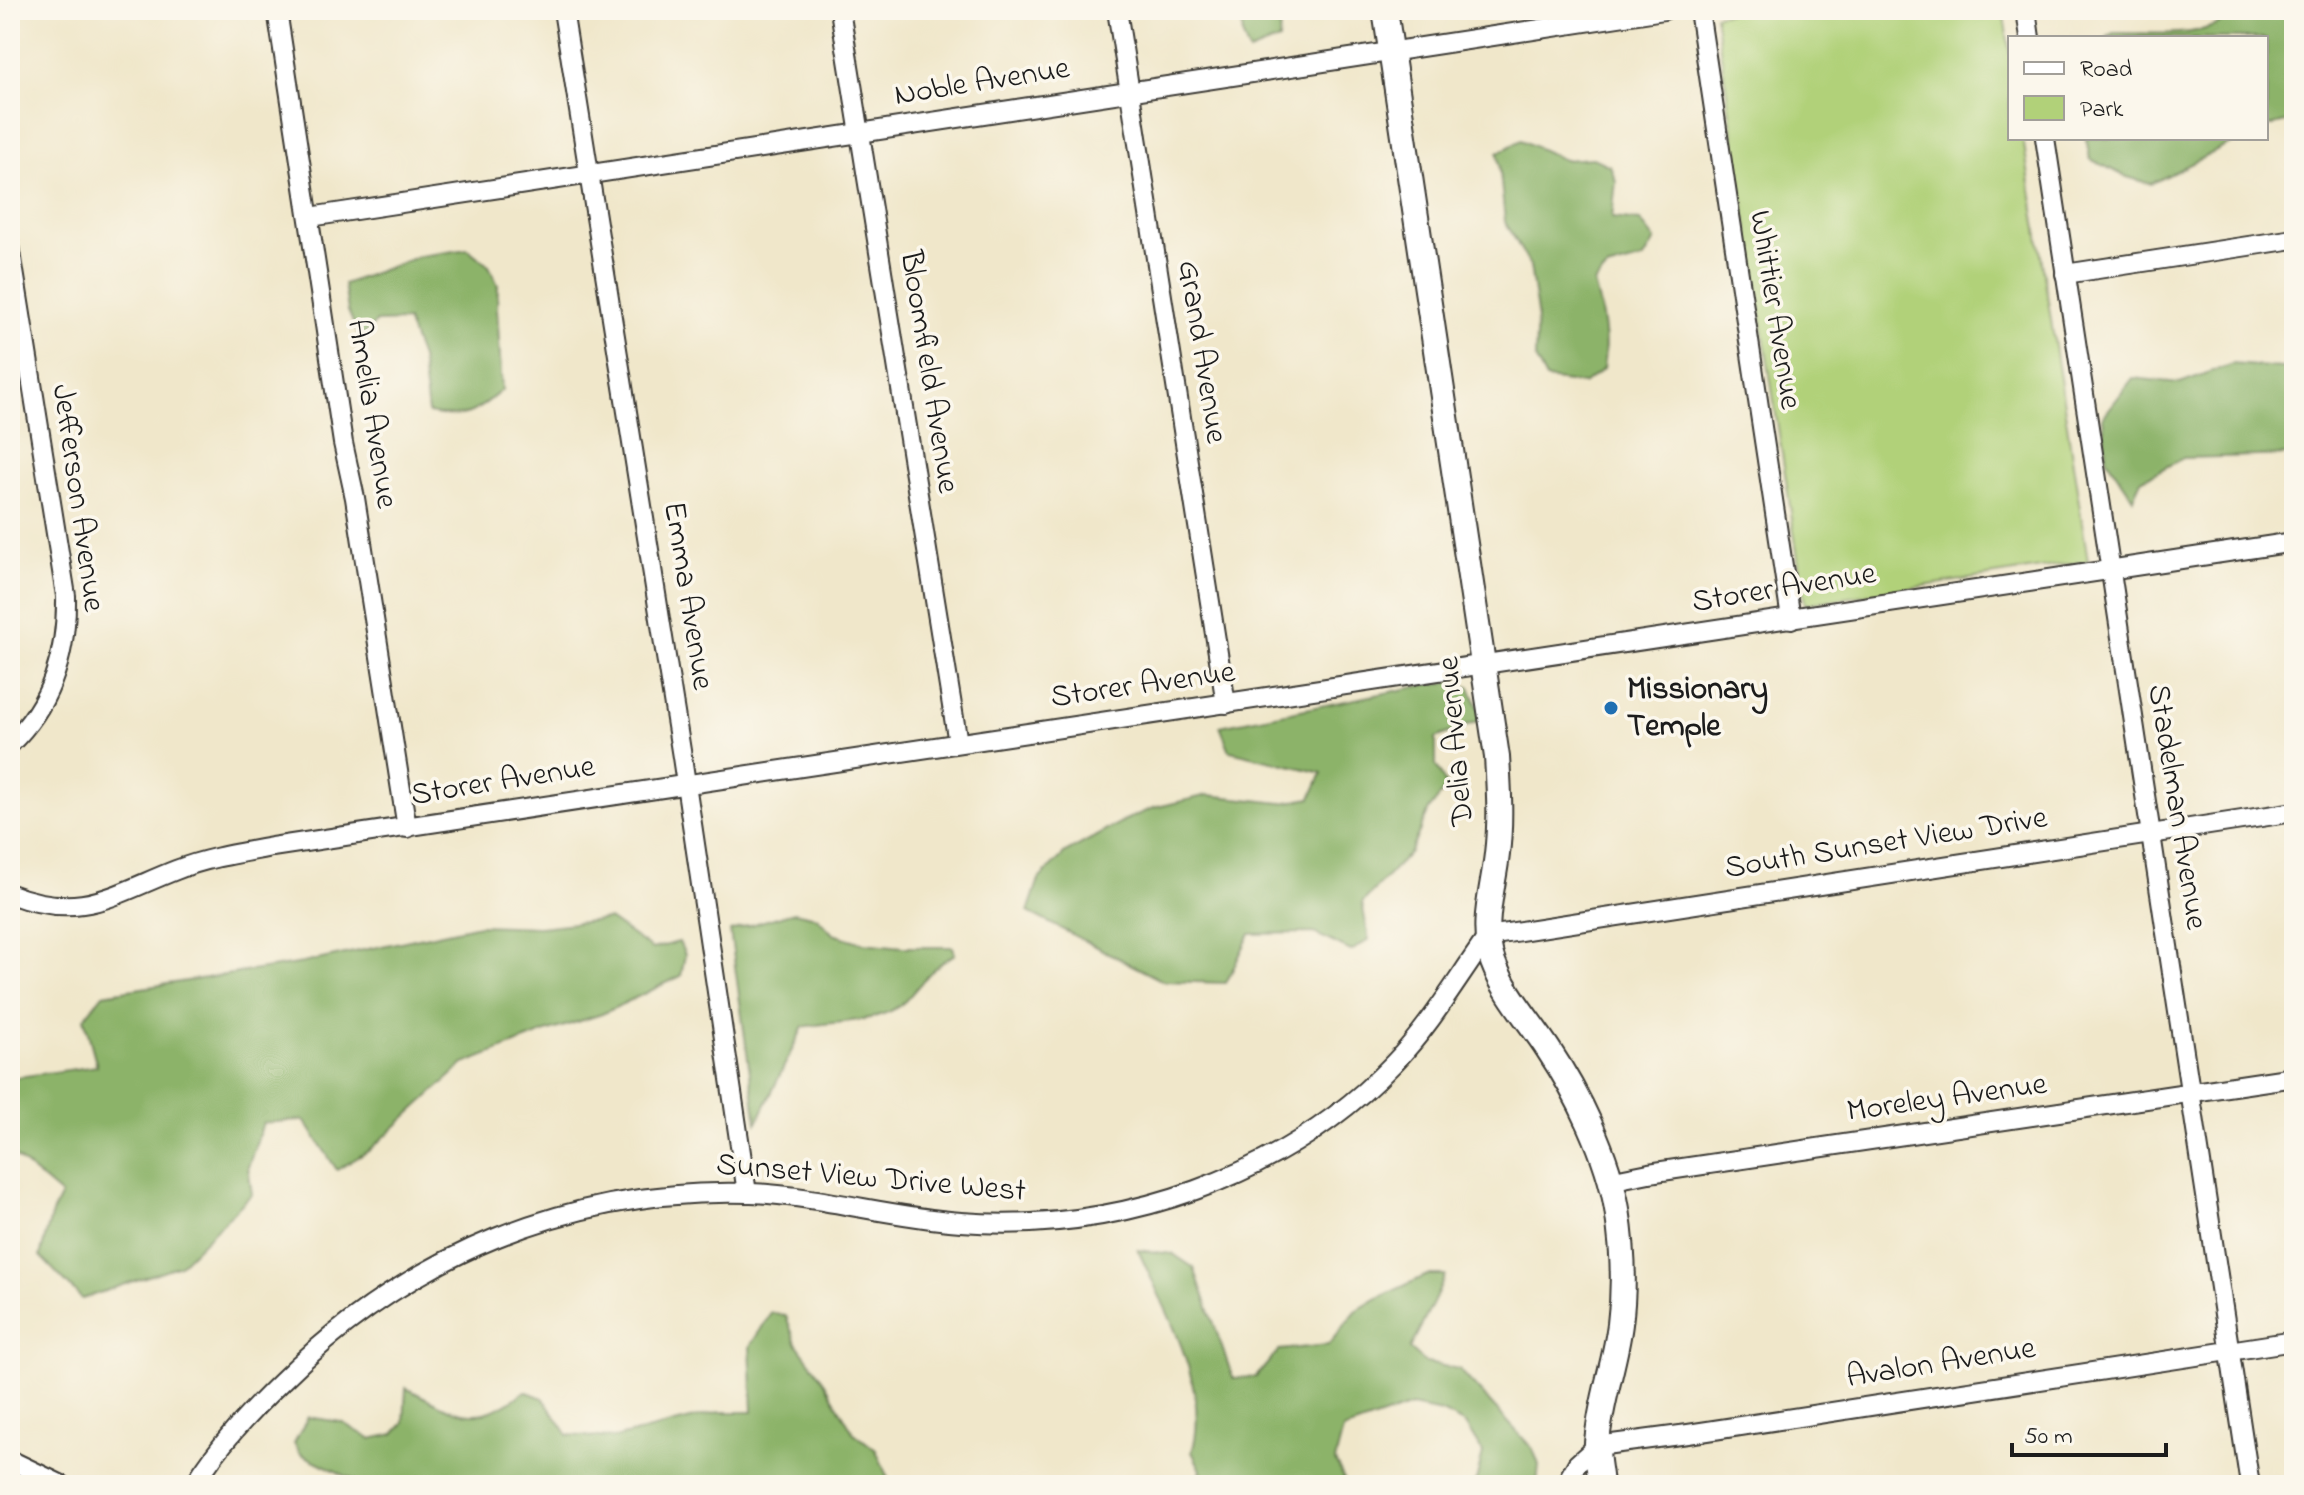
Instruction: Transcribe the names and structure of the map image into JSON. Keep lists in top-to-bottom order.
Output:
{
  "streets": {
    "street": [
      "Noble Avenue",
      "Whittier Avenue",
      "Grand Avenue",
      "Bloomfield Avenue",
      "Amelia Avenue",
      "Jefferson Avenue",
      "Storer Avenue",
      "Emma Avenue",
      "Delia Avenue",
      "Stadelman Avenue",
      "South Sunset View Drive",
      "Moreley Avenue",
      "Sunset View Drive West",
      "Avalon Avenue"
    ]
  },
  "crossings": [
    ["Noble Avenue", "Grand Avenue"],
    ["Noble Avenue", "Bloomfield Avenue"],
    ["Noble Avenue", "Amelia Avenue"],
    ["Noble Avenue", "Emma Avenue"],
    ["Noble Avenue", "Delia Avenue"],
    ["Whittier Avenue", "Storer Avenue"],
    ["Grand Avenue", "Storer Avenue"],
    ["Bloomfield Avenue", "Storer Avenue"],
    ["Amelia Avenue", "Storer Avenue"],
    ["Storer Avenue", "Emma Avenue"],
    ["Storer Avenue", "Delia Avenue"],
    ["Storer Avenue", "Stadelman Avenue"],
    ["Emma Avenue", "Sunset View Drive West"],
    ["Delia Avenue", "South Sunset View Drive"],
    ["Delia Avenue", "Moreley Avenue"],
    ["Delia Avenue", "Sunset View Drive West"],
    ["Delia Avenue", "Avalon Avenue"],
    ["Stadelman Avenue", "South Sunset View Drive"],
    ["Stadelman Avenue", "Moreley Avenue"],
    ["Stadelman Avenue", "Avalon Avenue"],
    ["South Sunset View Drive", "Sunset View Drive West"]
  ],
  "places": ["Missionary Temple"],
  "legend": ["Road", "Park"],
  "scale_bar": "50 m"
}
